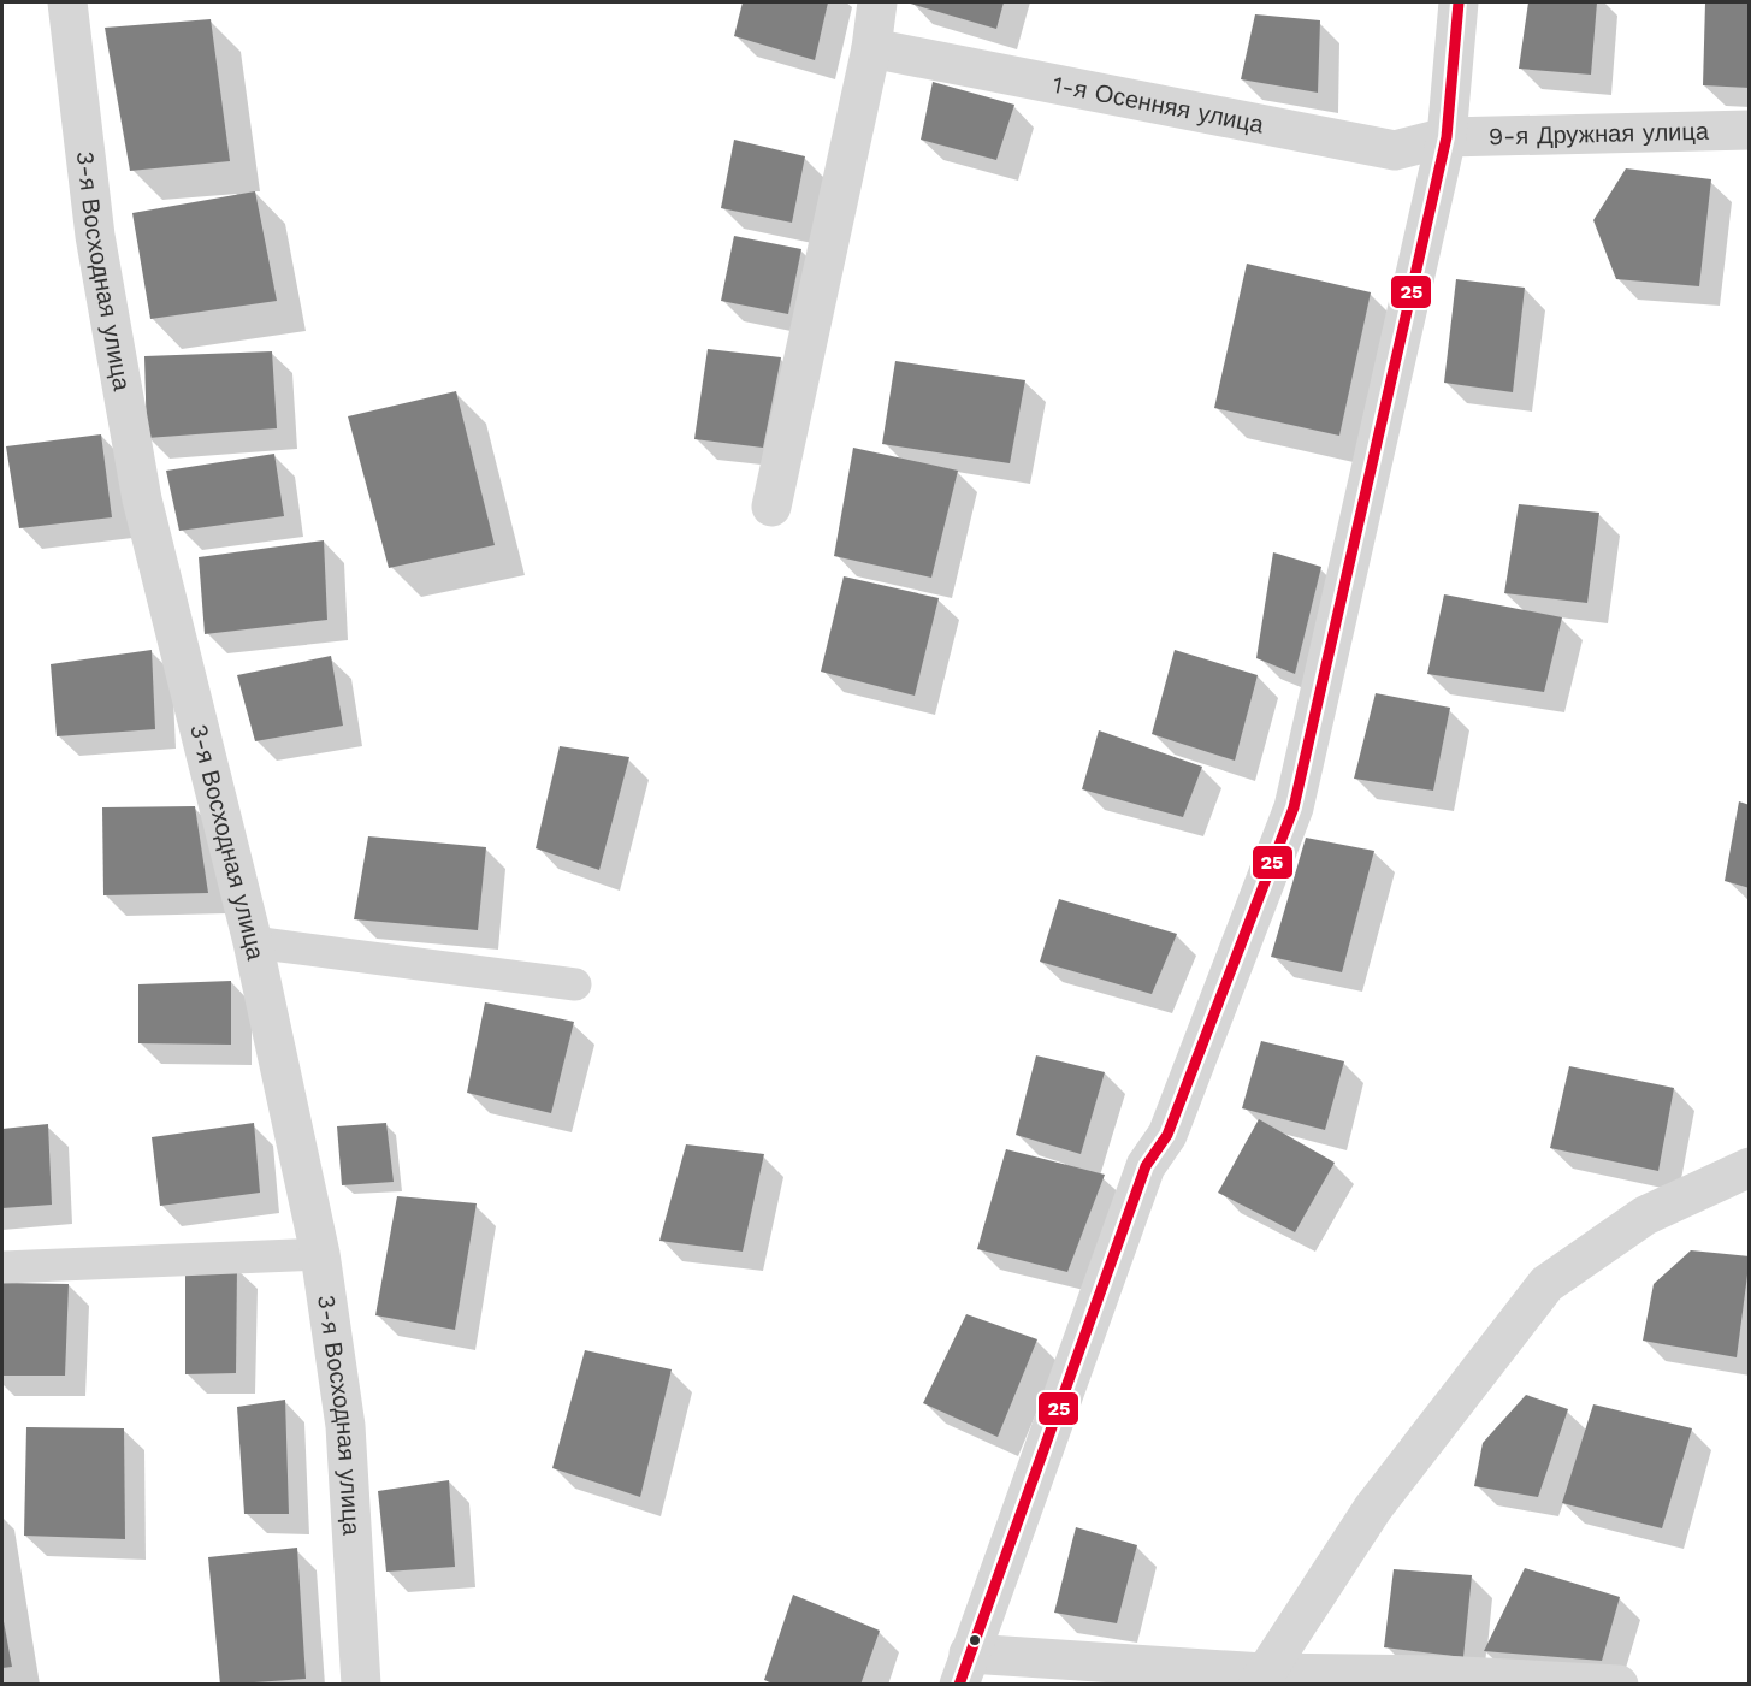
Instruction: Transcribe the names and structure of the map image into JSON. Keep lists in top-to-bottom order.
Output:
{
  "streets": {
    "street": ["1-я Осенняя улица", "9-я Дружная улица", "3-я Восходная улица"]
  },
  "crossings": [
    ["1-я Осенняя улица", "9-я Дружная улица"]
  ],
  "lines": ["transit line 25"]
}
